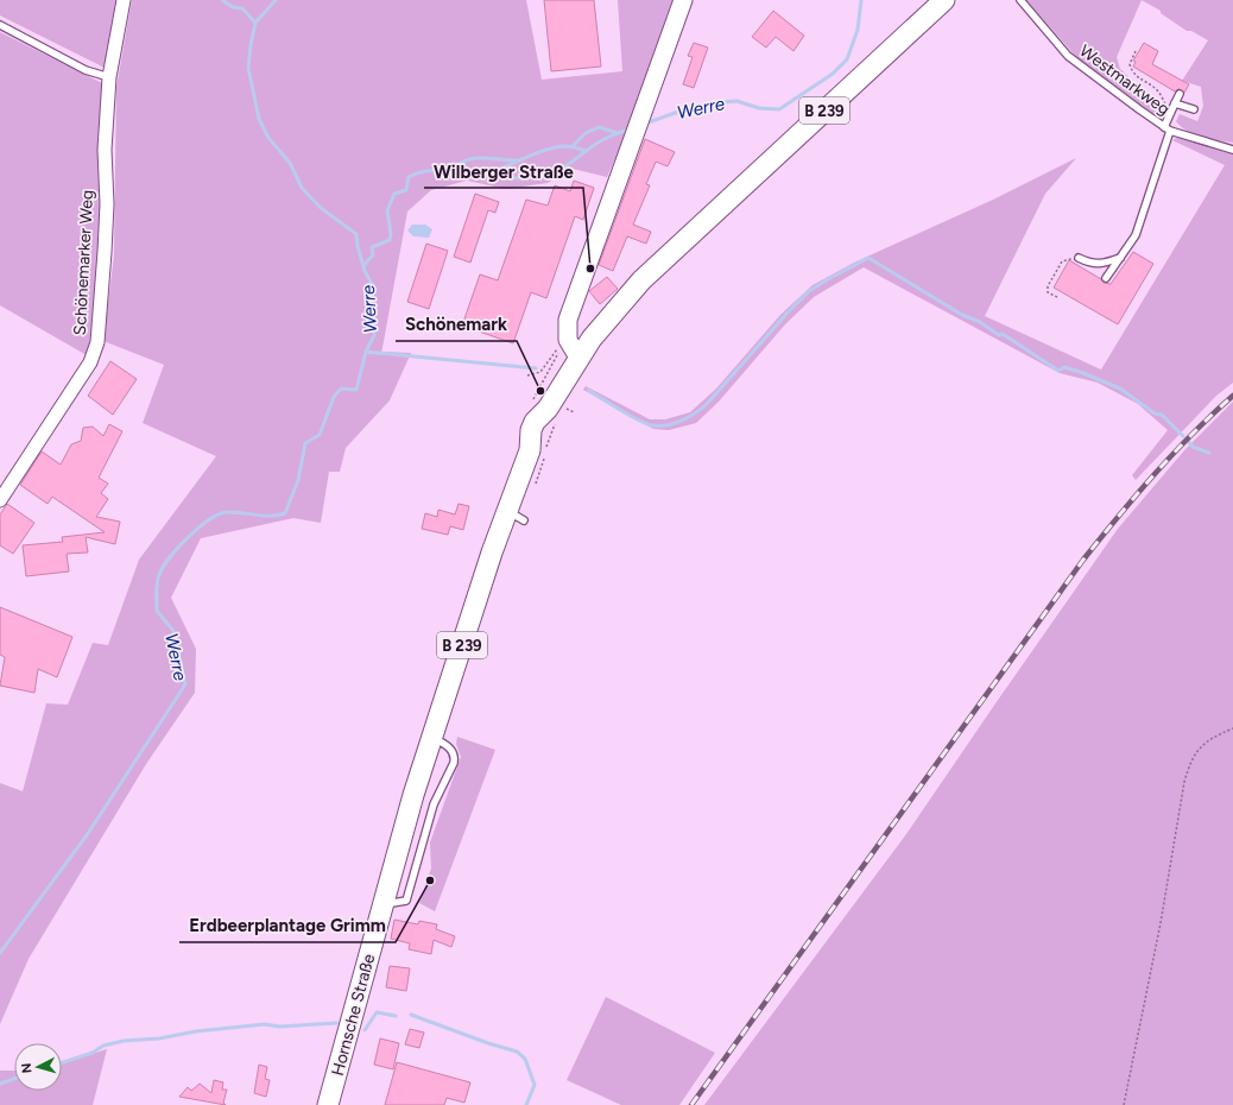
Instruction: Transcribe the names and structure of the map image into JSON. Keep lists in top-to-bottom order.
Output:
{
  "streets": {
    "main road": ["B 239", "Hornsche Straße"],
    "street": ["Schönemarker Weg"],
    "lane": ["Westmarkweg"]
  },
  "crossings": [
    ["B 239", "Hornsche Straße"]
  ],
  "water": ["Werre"],
  "places": ["Wilberger Straße", "Schönemark", "Erdbeerplantage Grimm"],
  "north": "left"
}
